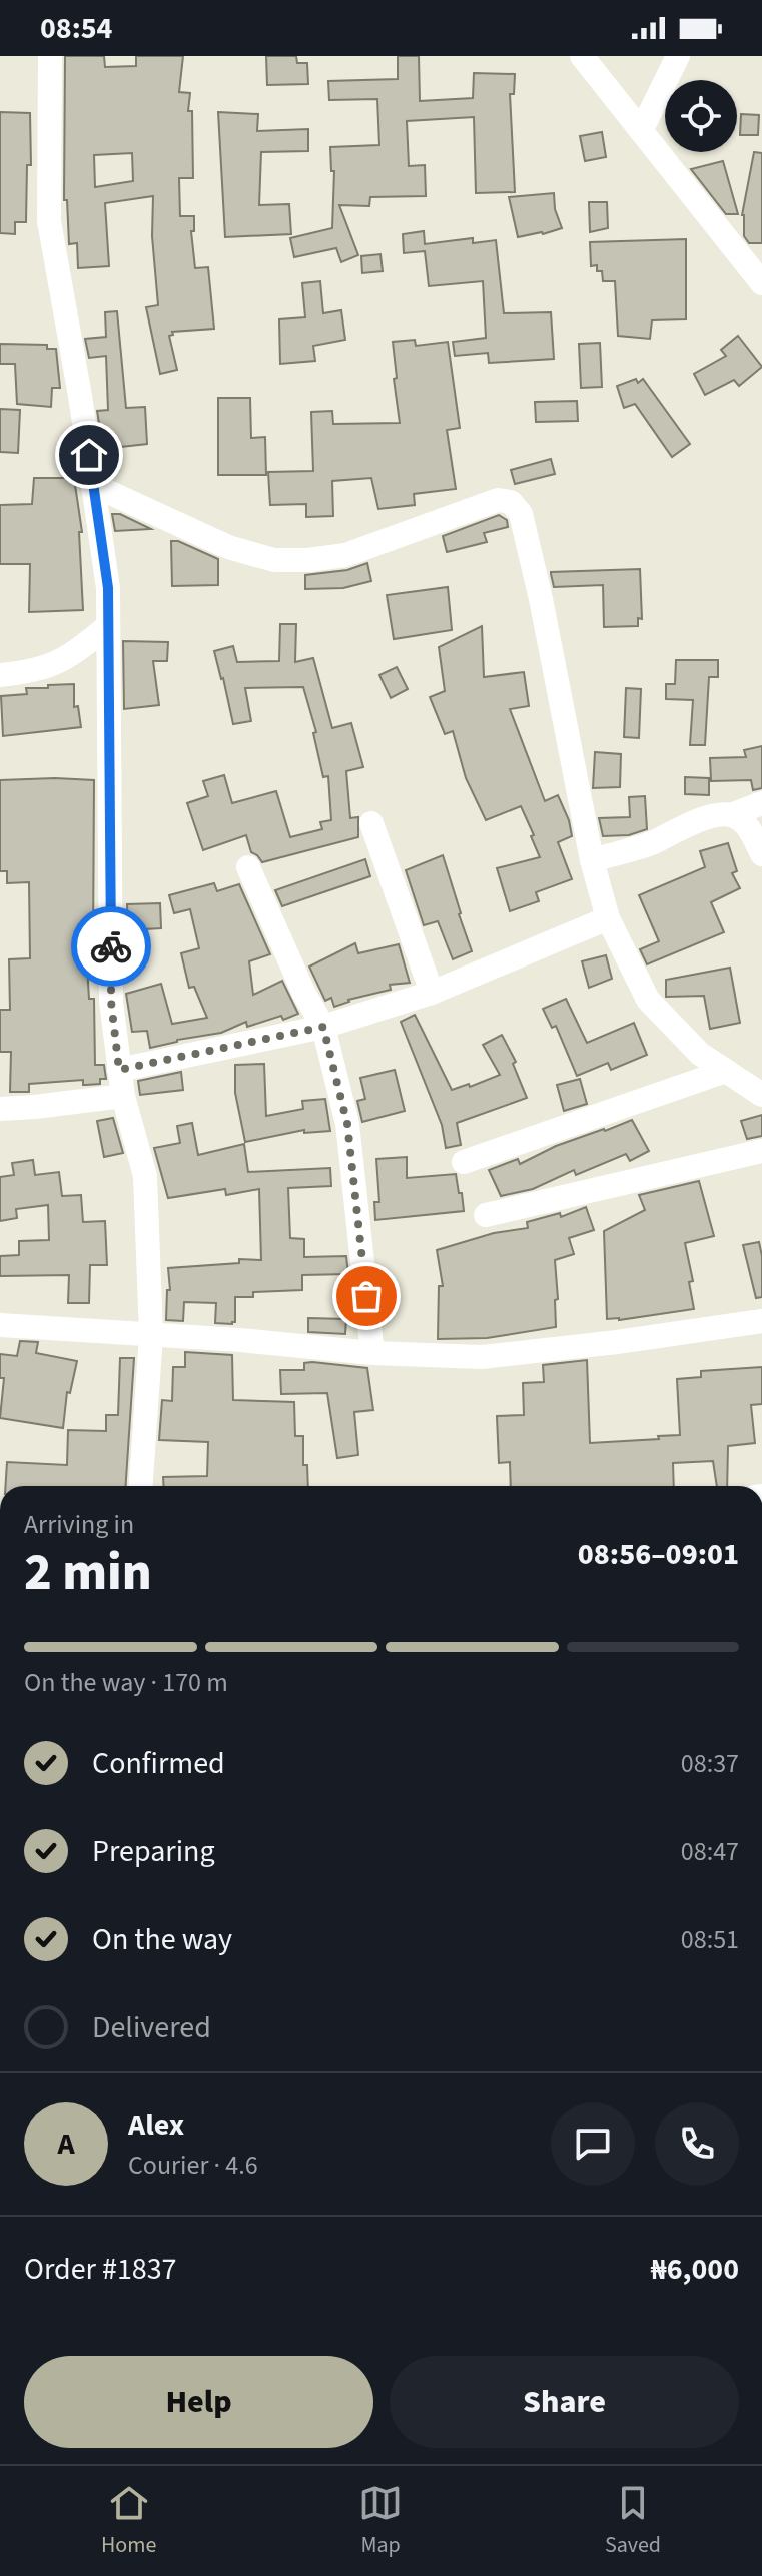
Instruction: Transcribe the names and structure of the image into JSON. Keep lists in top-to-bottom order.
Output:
{
  "page": {
    "status": "08:54",
    "heading": ["2 min", "Arriving in", "08:56–09:01"],
    "panel": [
      "Alex",
      "Courier · 4.6",
      "Order #1837",
      "₦6,000"
    ],
    "bar": "On the way · 170 m",
    "list": [
      ["Confirmed", "08:37"],
      ["Preparing", "08:47"],
      ["On the way", "08:51"],
      "Delivered"
    ],
    "round": "A",
    "buttons": ["Help", "Share"],
    "tabs": ["Home", "Map", "Saved"]
  }
}
